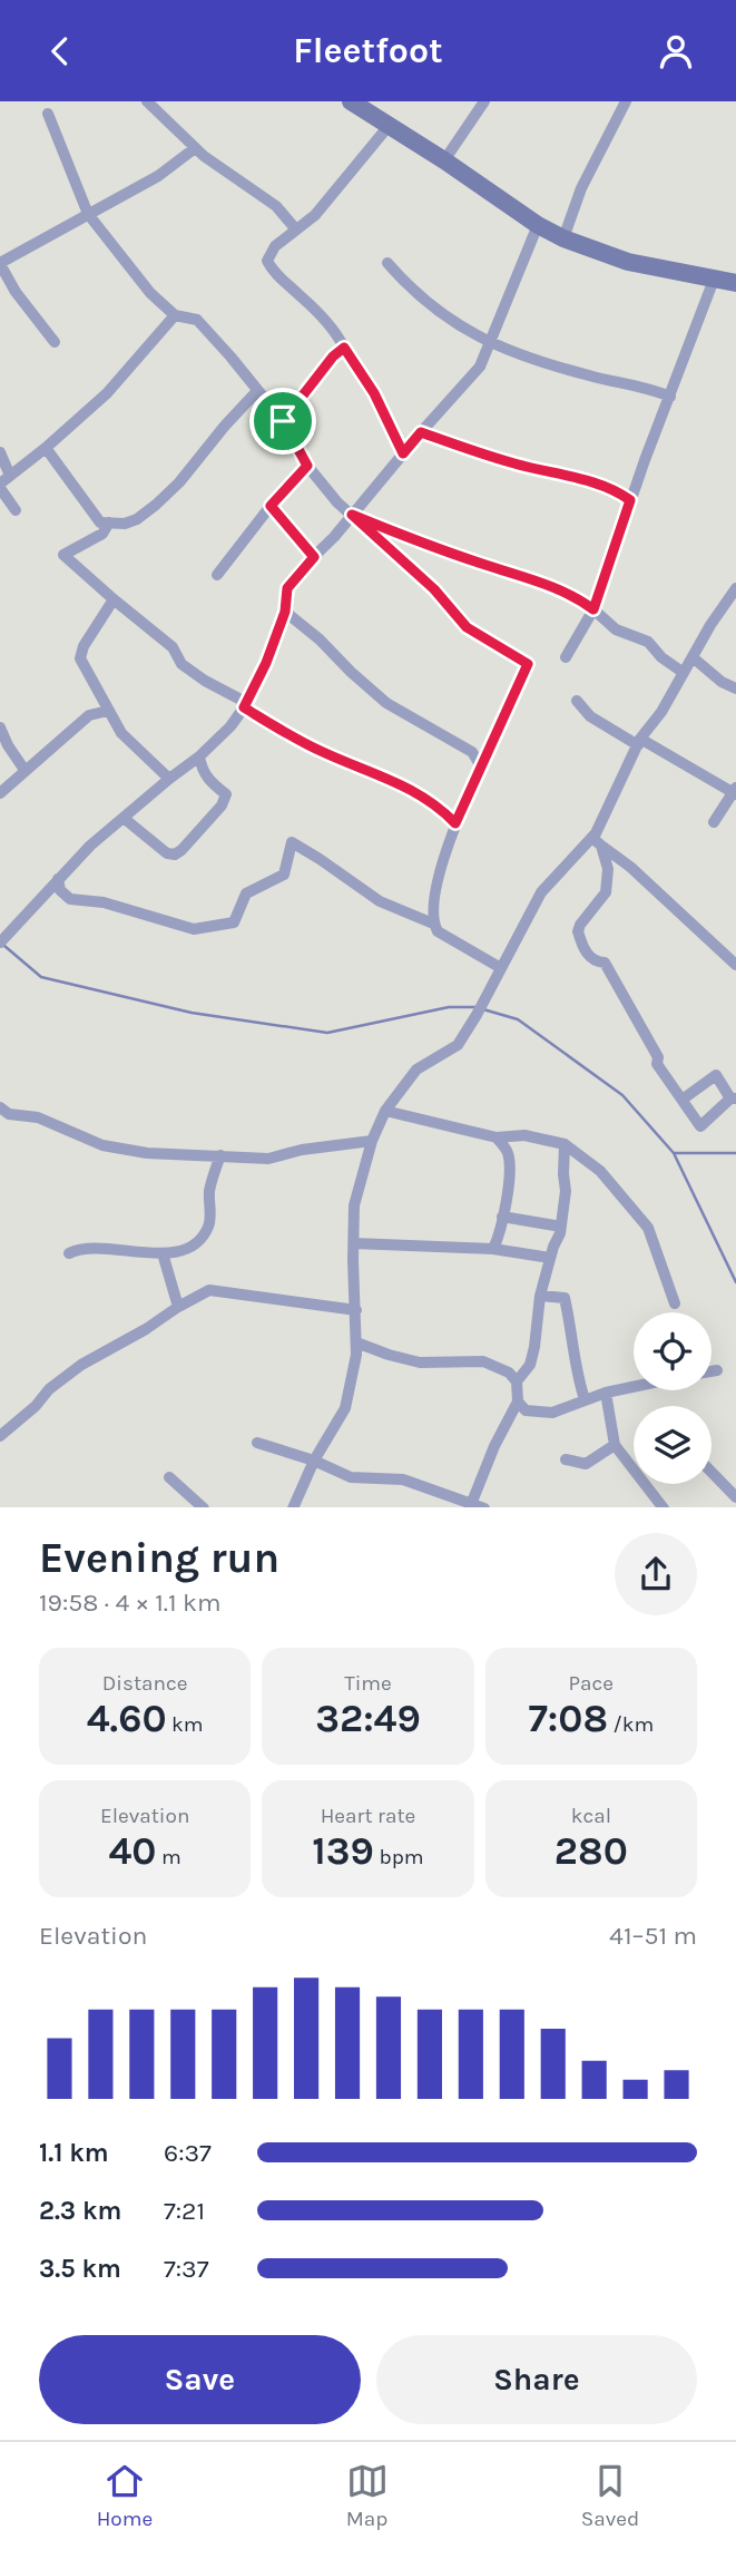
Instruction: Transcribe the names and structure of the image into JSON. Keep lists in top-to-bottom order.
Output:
{
  "page": {
    "header": "Fleetfoot",
    "heading": ["Evening run", "19:58 · 4 × 1.1 km"],
    "stats": [
      ["Distance", "4.60 km"],
      ["Time", "32:49"],
      ["Pace", "7:08 /km"],
      ["Elevation", "40 m"],
      ["Heart rate", "139 bpm"],
      ["kcal", "280"]
    ],
    "chart": ["Elevation", "41–51 m"],
    "list": [
      {
        "name": "1.1 km",
        "note": "6:37"
      },
      {
        "name": "2.3 km",
        "note": "7:21"
      },
      {
        "name": "3.5 km",
        "note": "7:37"
      }
    ],
    "buttons": ["Save", "Share"],
    "tabs": ["Home", "Map", "Saved"]
  }
}
